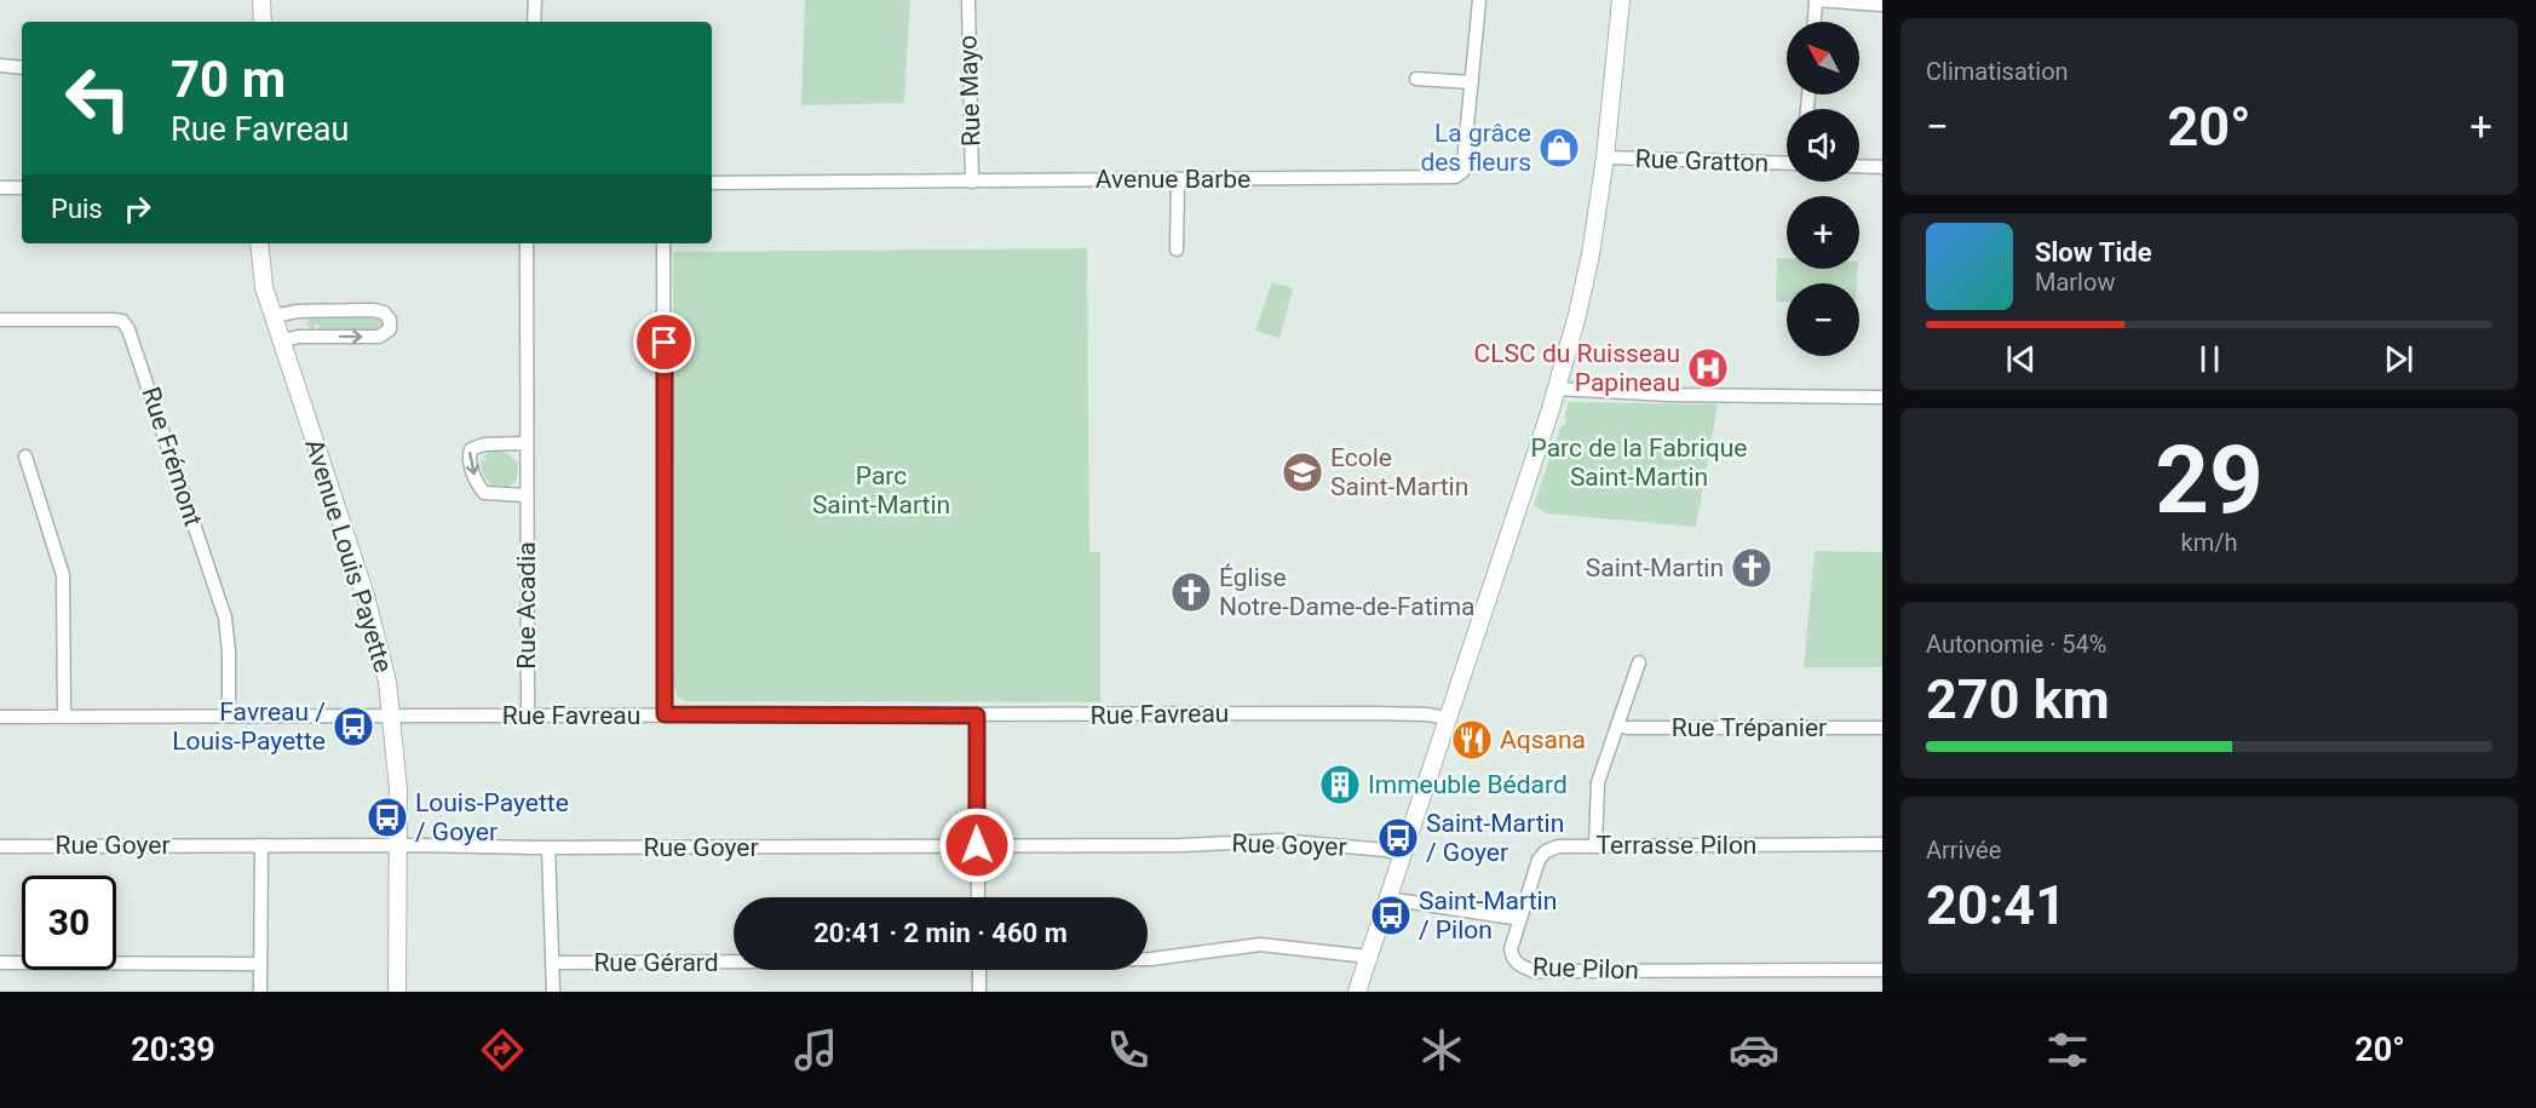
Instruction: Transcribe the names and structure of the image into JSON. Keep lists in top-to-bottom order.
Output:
{
  "streets": {
    "main road": ["Avenue Louis Payette"],
    "street": [
      "Rue Mayo",
      "Rue Gratton",
      "Avenue Barbe",
      "Rue Frémont",
      "Rue Acadia",
      "Rue Favreau",
      "Rue Trépanier",
      "Rue Goyer",
      "Terrasse Pilon",
      "Rue Gérard",
      "Rue Pilon"
    ]
  },
  "crossings": [
    ["Rue Mayo", "Avenue Barbe"],
    ["Rue Frémont", "Rue Favreau"],
    ["Avenue Louis Payette", "Rue Favreau"],
    ["Avenue Louis Payette", "Rue Goyer"],
    ["Rue Acadia", "Rue Favreau"],
    ["Terrasse Pilon", "Rue Pilon"]
  ],
  "parks": ["Parc de la Fabrique Saint-Martin", "Parc Saint-Martin"],
  "places": {
    "shop": ["La grâce des fleurs"],
    "hospital": ["CLSC du Ruisseau Papineau"],
    "school or university": ["Ecole Saint-Martin"],
    "church": ["Saint-Martin", "Église Notre-Dame-de-Fatima"],
    "bus stop": [
      "Favreau / Louis-Payette",
      "Louis-Payette / Goyer",
      "Saint-Martin / Goyer",
      "Saint-Martin / Pilon"
    ],
    "restaurant": ["Aqsana"],
    "building": ["Immeuble Bédard"]
  },
  "north": "top left",
  "page": {
    "tile": [
      "Climatisation",
      ["29", "km/h"],
      ["Autonomie · 54%", "270 km"],
      ["Arrivée", "20:41"]
    ],
    "map_buttons": ["+", "−"],
    "turn": ["70 m", "Rue Favreau"],
    "heat": ["−", "20°", "+"],
    "then": "Puis",
    "song": ["Slow Tide", "Marlow"],
    "limit": "30",
    "trip": "20:41 · 2 min · 460 m",
    "tabs": ["20:39", "20°"]
  }
}
